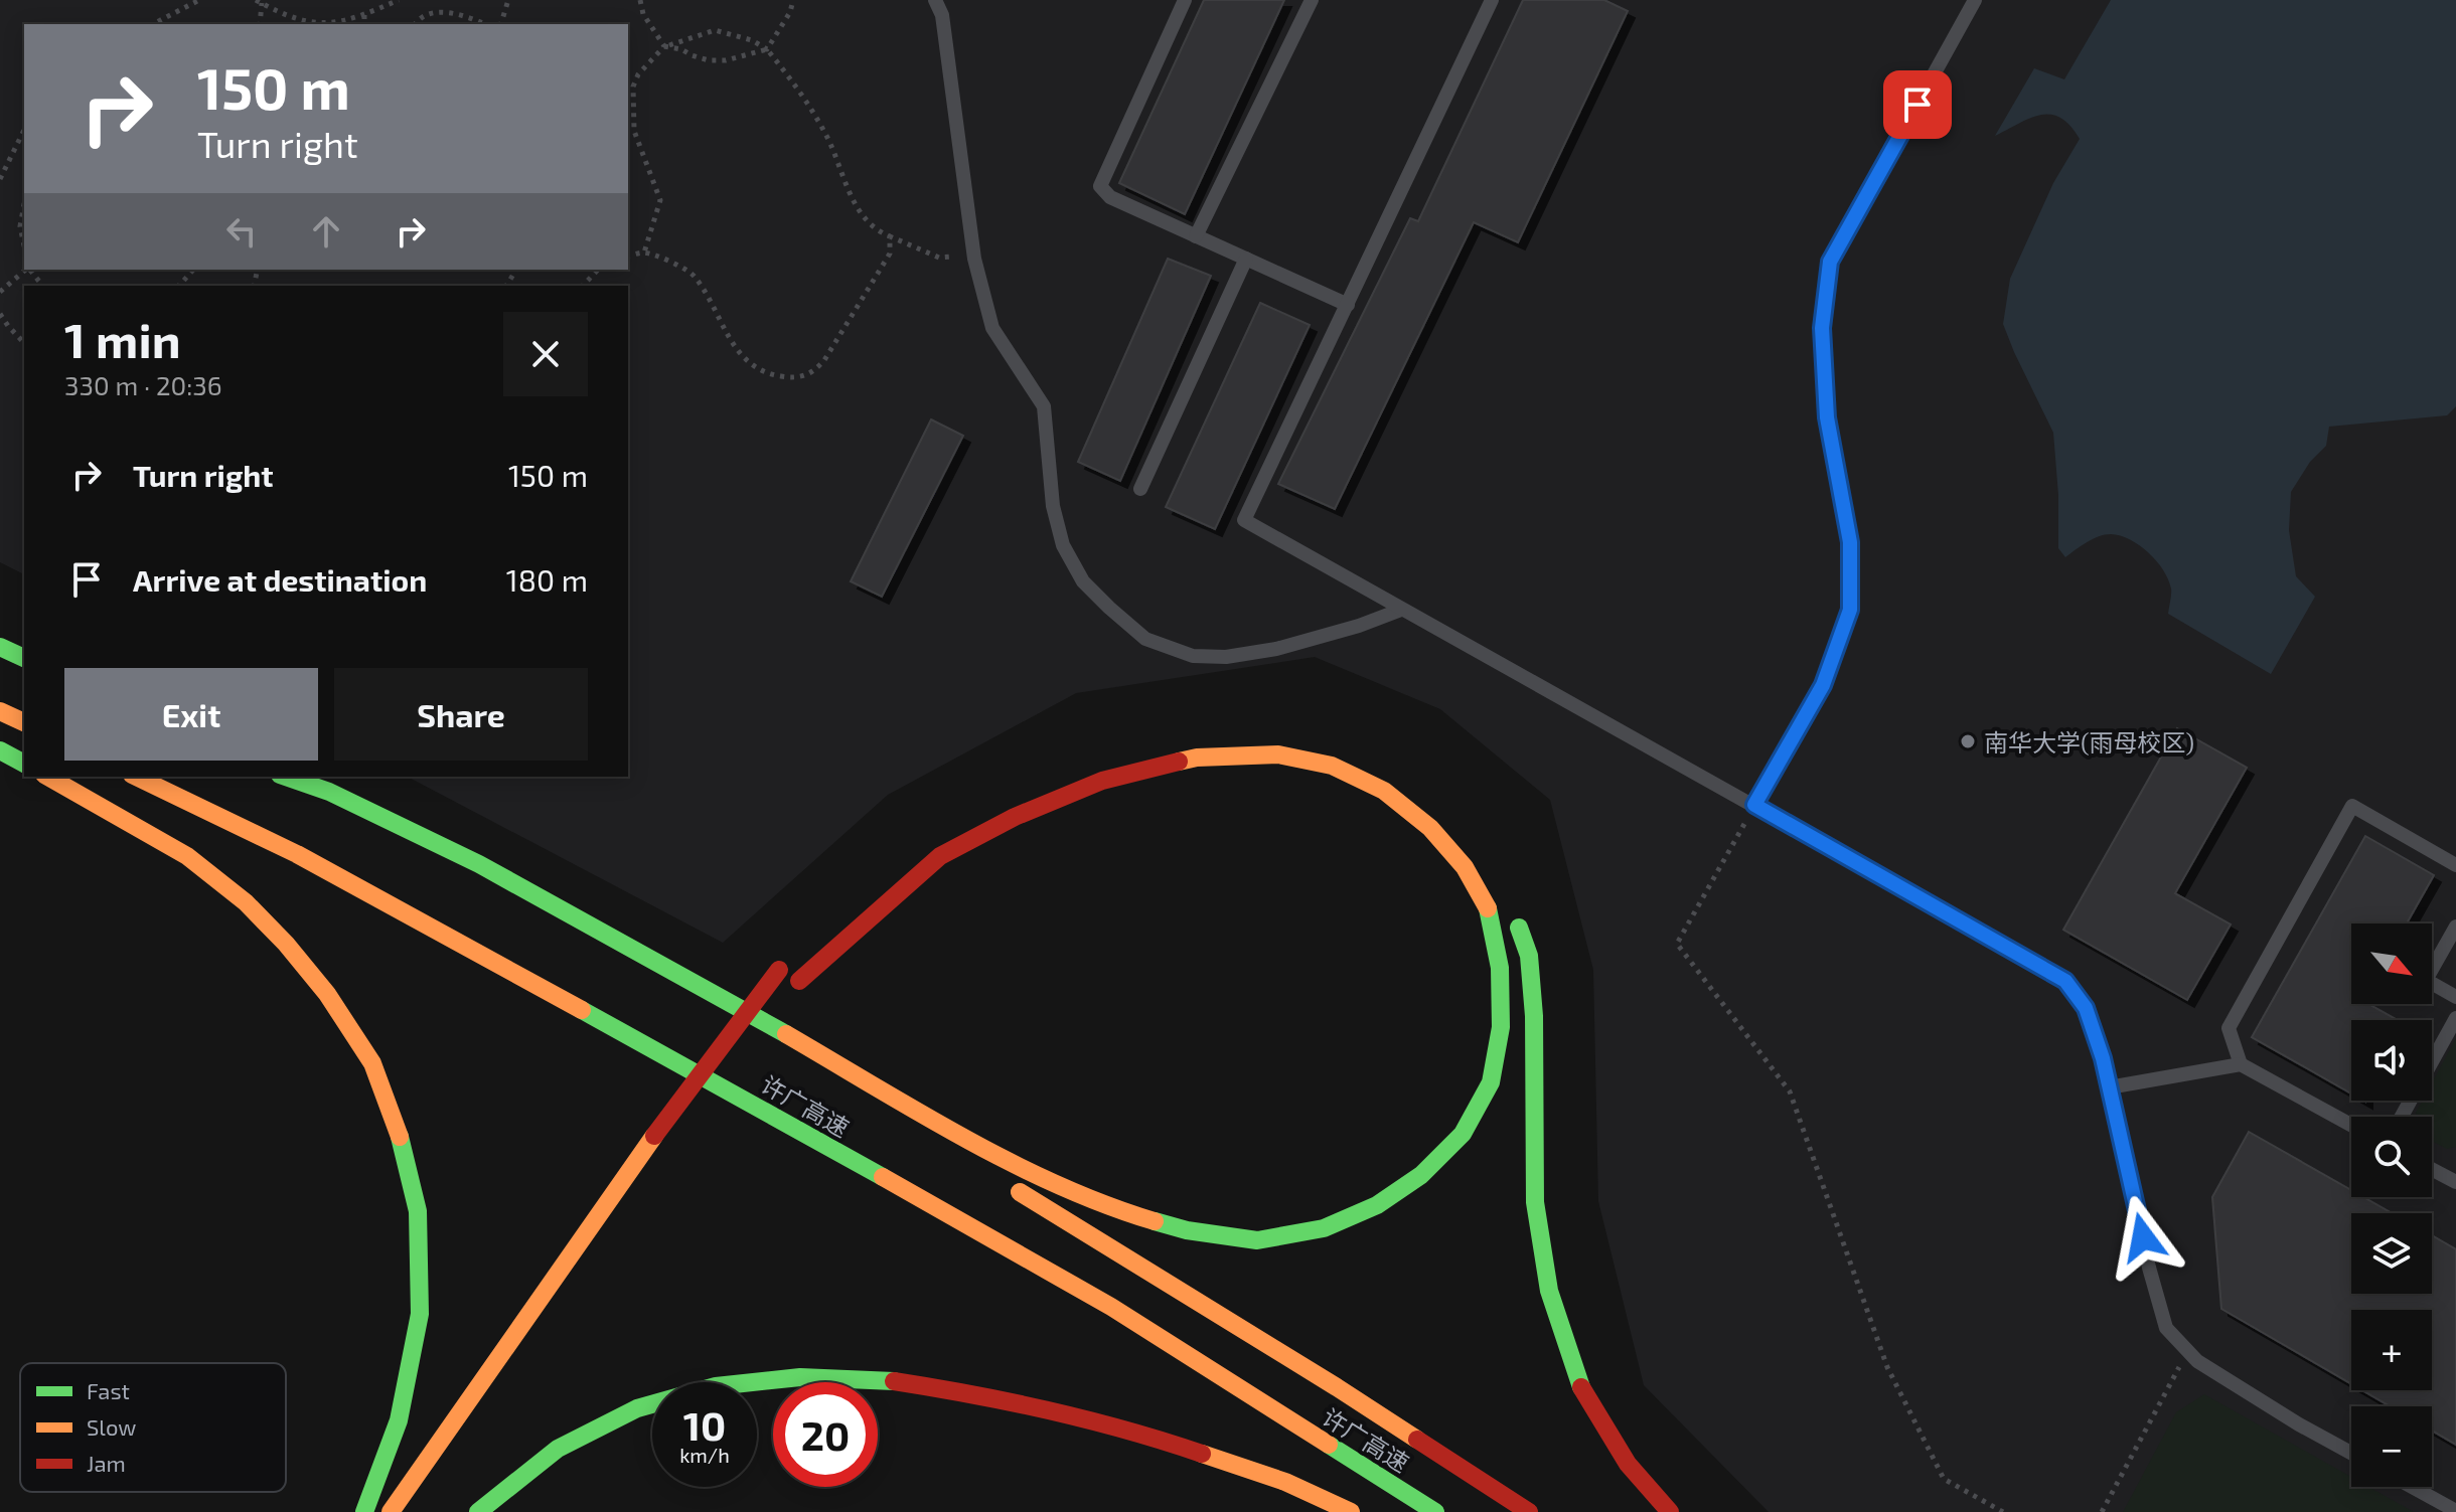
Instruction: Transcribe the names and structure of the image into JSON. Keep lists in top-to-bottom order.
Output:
{
  "streets": {
    "highway": ["许广高速"]
  },
  "places": ["南华大学(雨母校区)"],
  "legend": ["Fast", "Slow", "Jam"],
  "north": "bottom right",
  "page": {
    "turn": ["150 m", "Turn right"],
    "heading": ["1 min", "330 m · 20:36"],
    "list": [
      {
        "name": "Turn right",
        "value": "150 m"
      },
      {
        "name": "Arrive at destination",
        "value": "180 m"
      }
    ],
    "buttons": ["Exit", "Share"],
    "map_buttons": ["+", "−"],
    "speed": "10 km/h",
    "limit": "20"
  }
}
